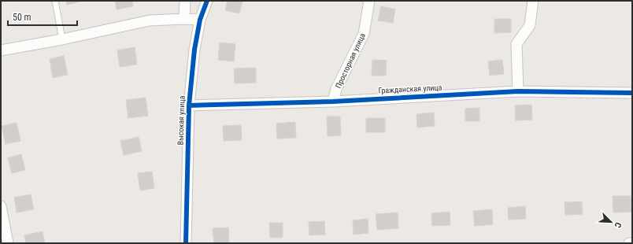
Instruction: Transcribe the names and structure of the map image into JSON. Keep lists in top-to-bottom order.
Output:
{
  "streets": {
    "street": ["Просторная улица", "Гражданская улица", "Высокая улица"]
  },
  "crossings": [
    ["Просторная улица", "Гражданская улица"],
    ["Гражданская улица", "Высокая улица"]
  ],
  "scale_bar": "50 m",
  "north": "bottom right"
}
